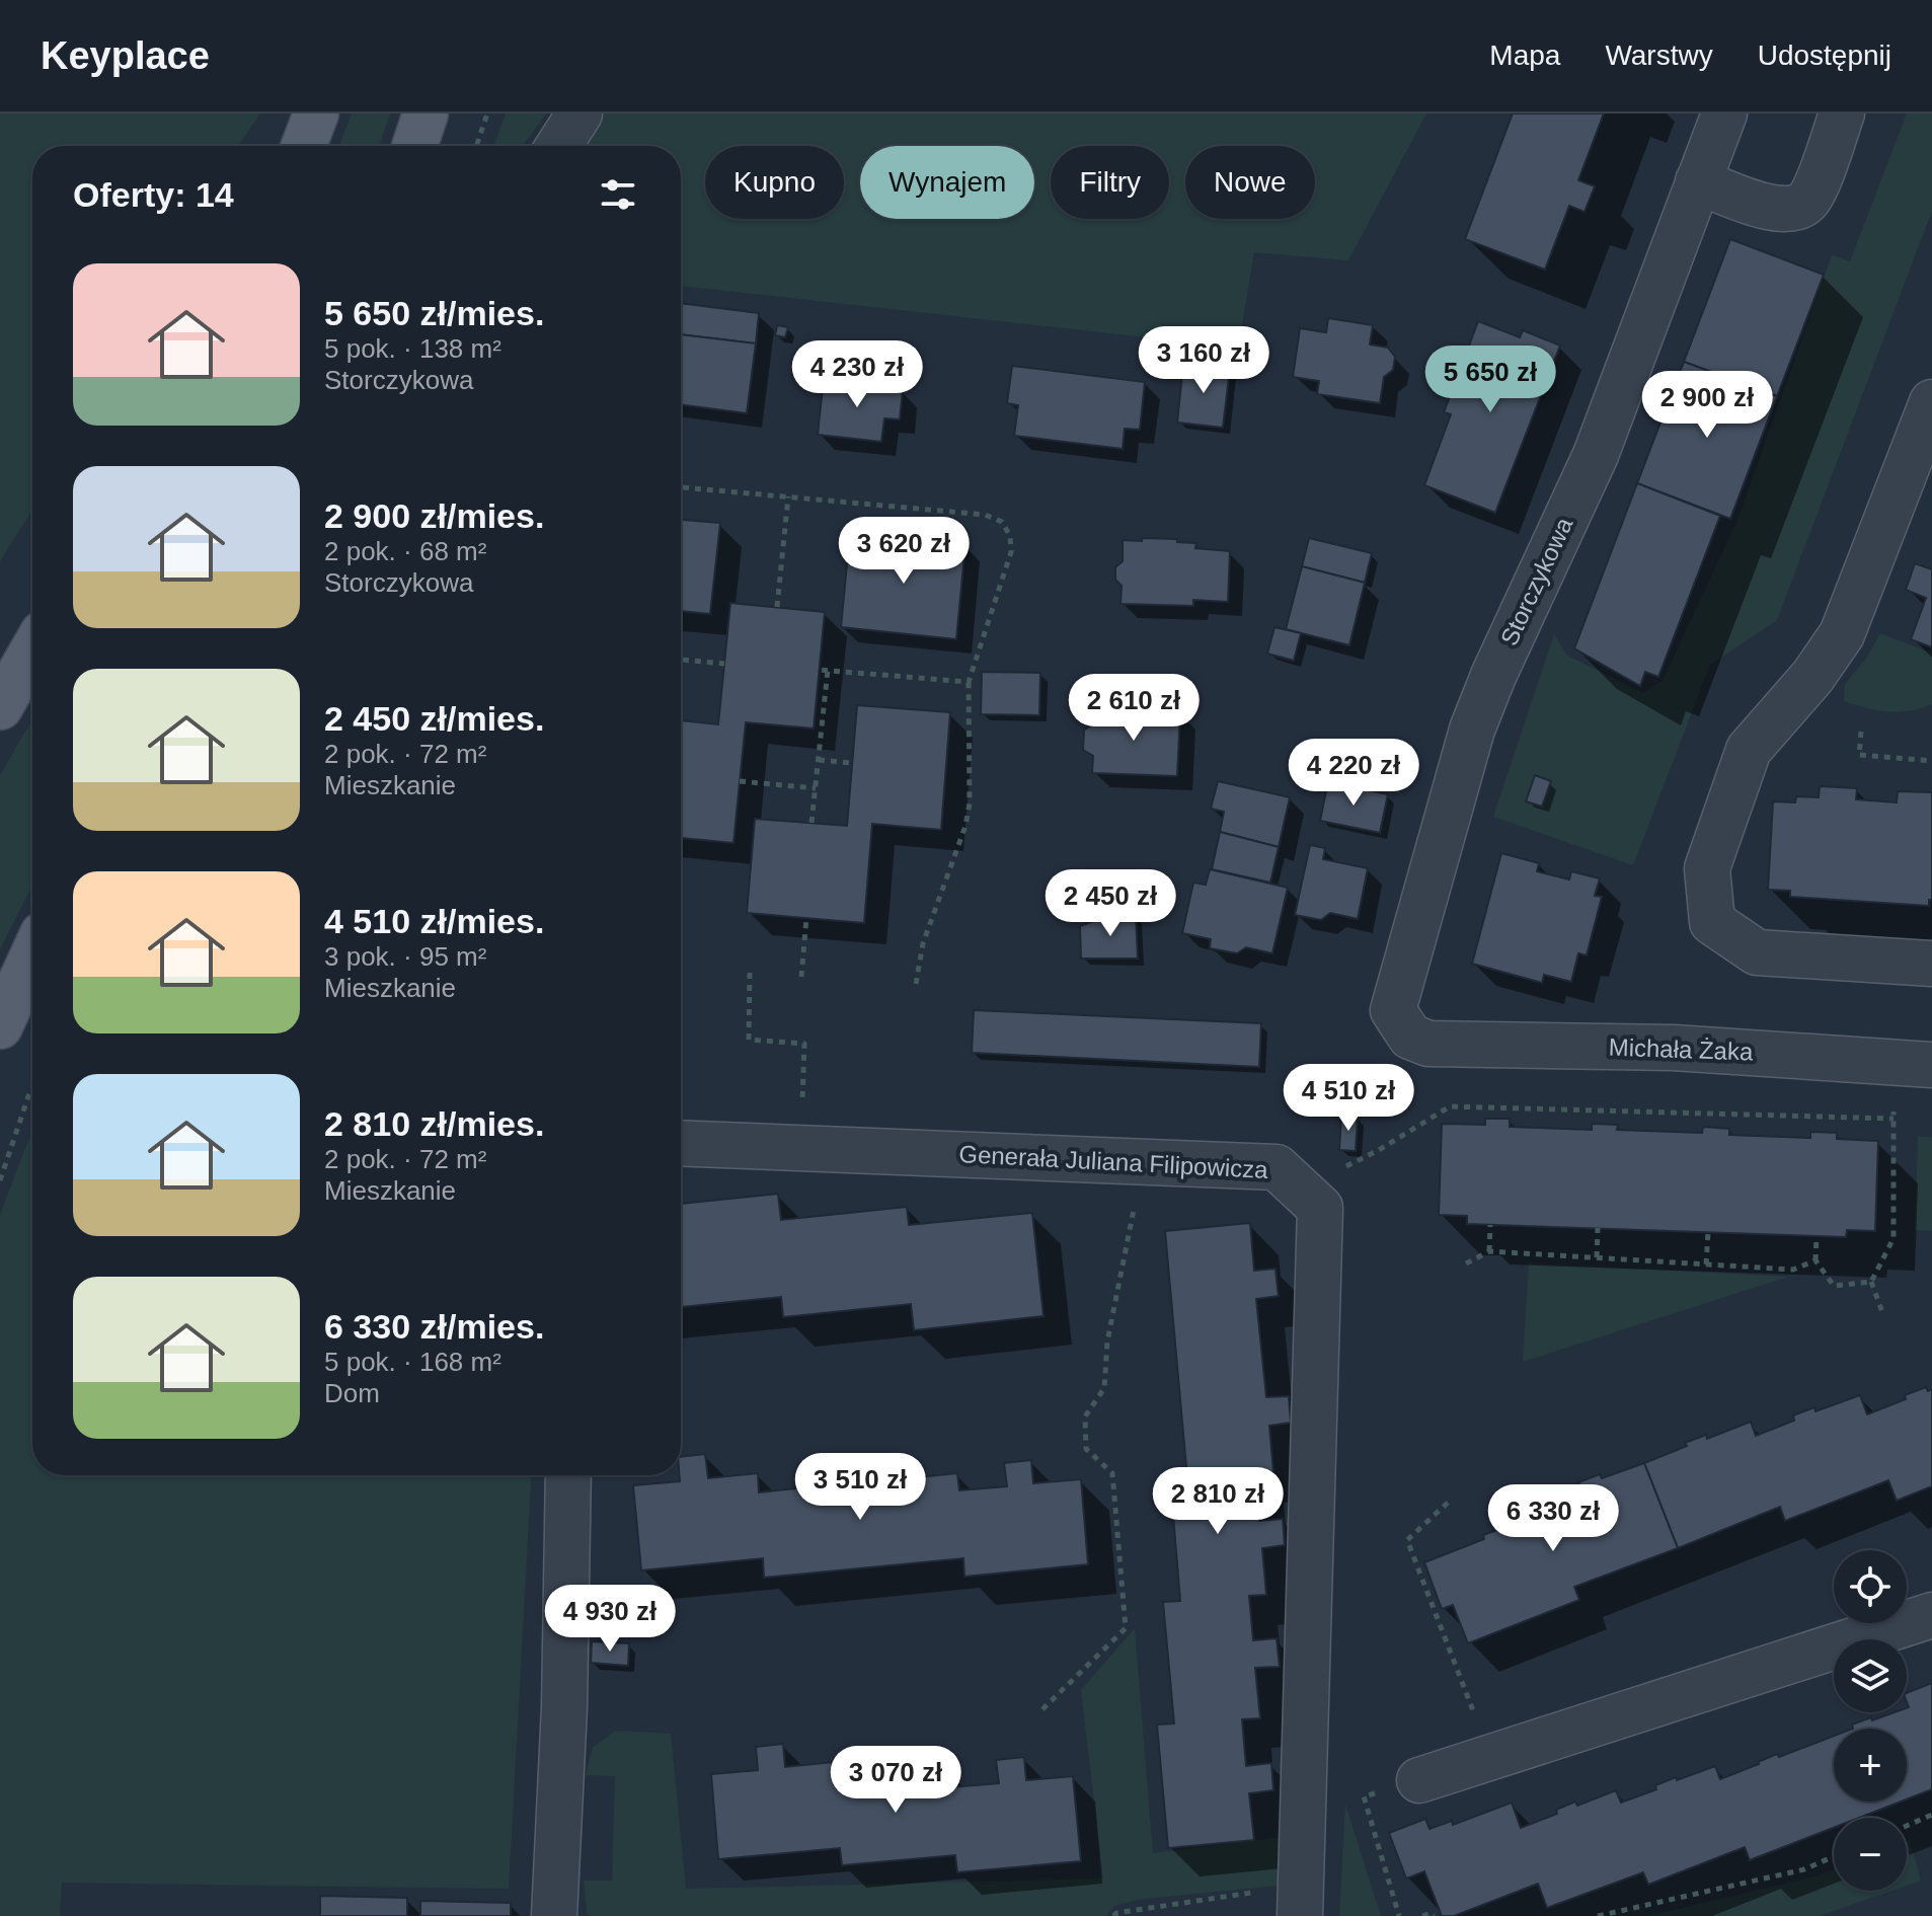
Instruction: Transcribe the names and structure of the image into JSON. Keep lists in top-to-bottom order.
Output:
{
  "streets": {
    "street": ["Storczykowa", "Michała Żaka", "Generała Juliana Filipowicza"]
  },
  "crossings": [
    ["Storczykowa", "Michała Żaka"]
  ],
  "page": {
    "header": "Keyplace",
    "nav": ["Mapa", "Warstwy", "Udostępnij"],
    "chip": [
      "Kupno",
      "Wynajem",
      "Filtry",
      "Nowe"
    ],
    "heading": "Oferty: 14",
    "list": [
      {
        "name": "5 650 zł/mies.",
        "note": "5 pok. · 138 m² · Storczykowa"
      },
      {
        "name": "2 900 zł/mies.",
        "note": "2 pok. · 68 m² · Storczykowa"
      },
      {
        "name": "2 450 zł/mies.",
        "note": "2 pok. · 72 m² · Mieszkanie"
      },
      {
        "name": "4 510 zł/mies.",
        "note": "3 pok. · 95 m² · Mieszkanie"
      },
      {
        "name": "2 810 zł/mies.",
        "note": "2 pok. · 72 m² · Mieszkanie"
      },
      {
        "name": "6 330 zł/mies.",
        "note": "5 pok. · 168 m² · Dom"
      }
    ],
    "price": [
      "3 160 zł",
      "4 230 zł",
      "5 650 zł",
      "2 900 zł",
      "3 620 zł",
      "2 610 zł",
      "4 220 zł",
      "2 450 zł",
      "4 510 zł",
      "3 510 zł",
      "2 810 zł",
      "6 330 zł",
      "4 930 zł",
      "3 070 zł"
    ],
    "map_buttons": ["+", "−"]
  }
}
